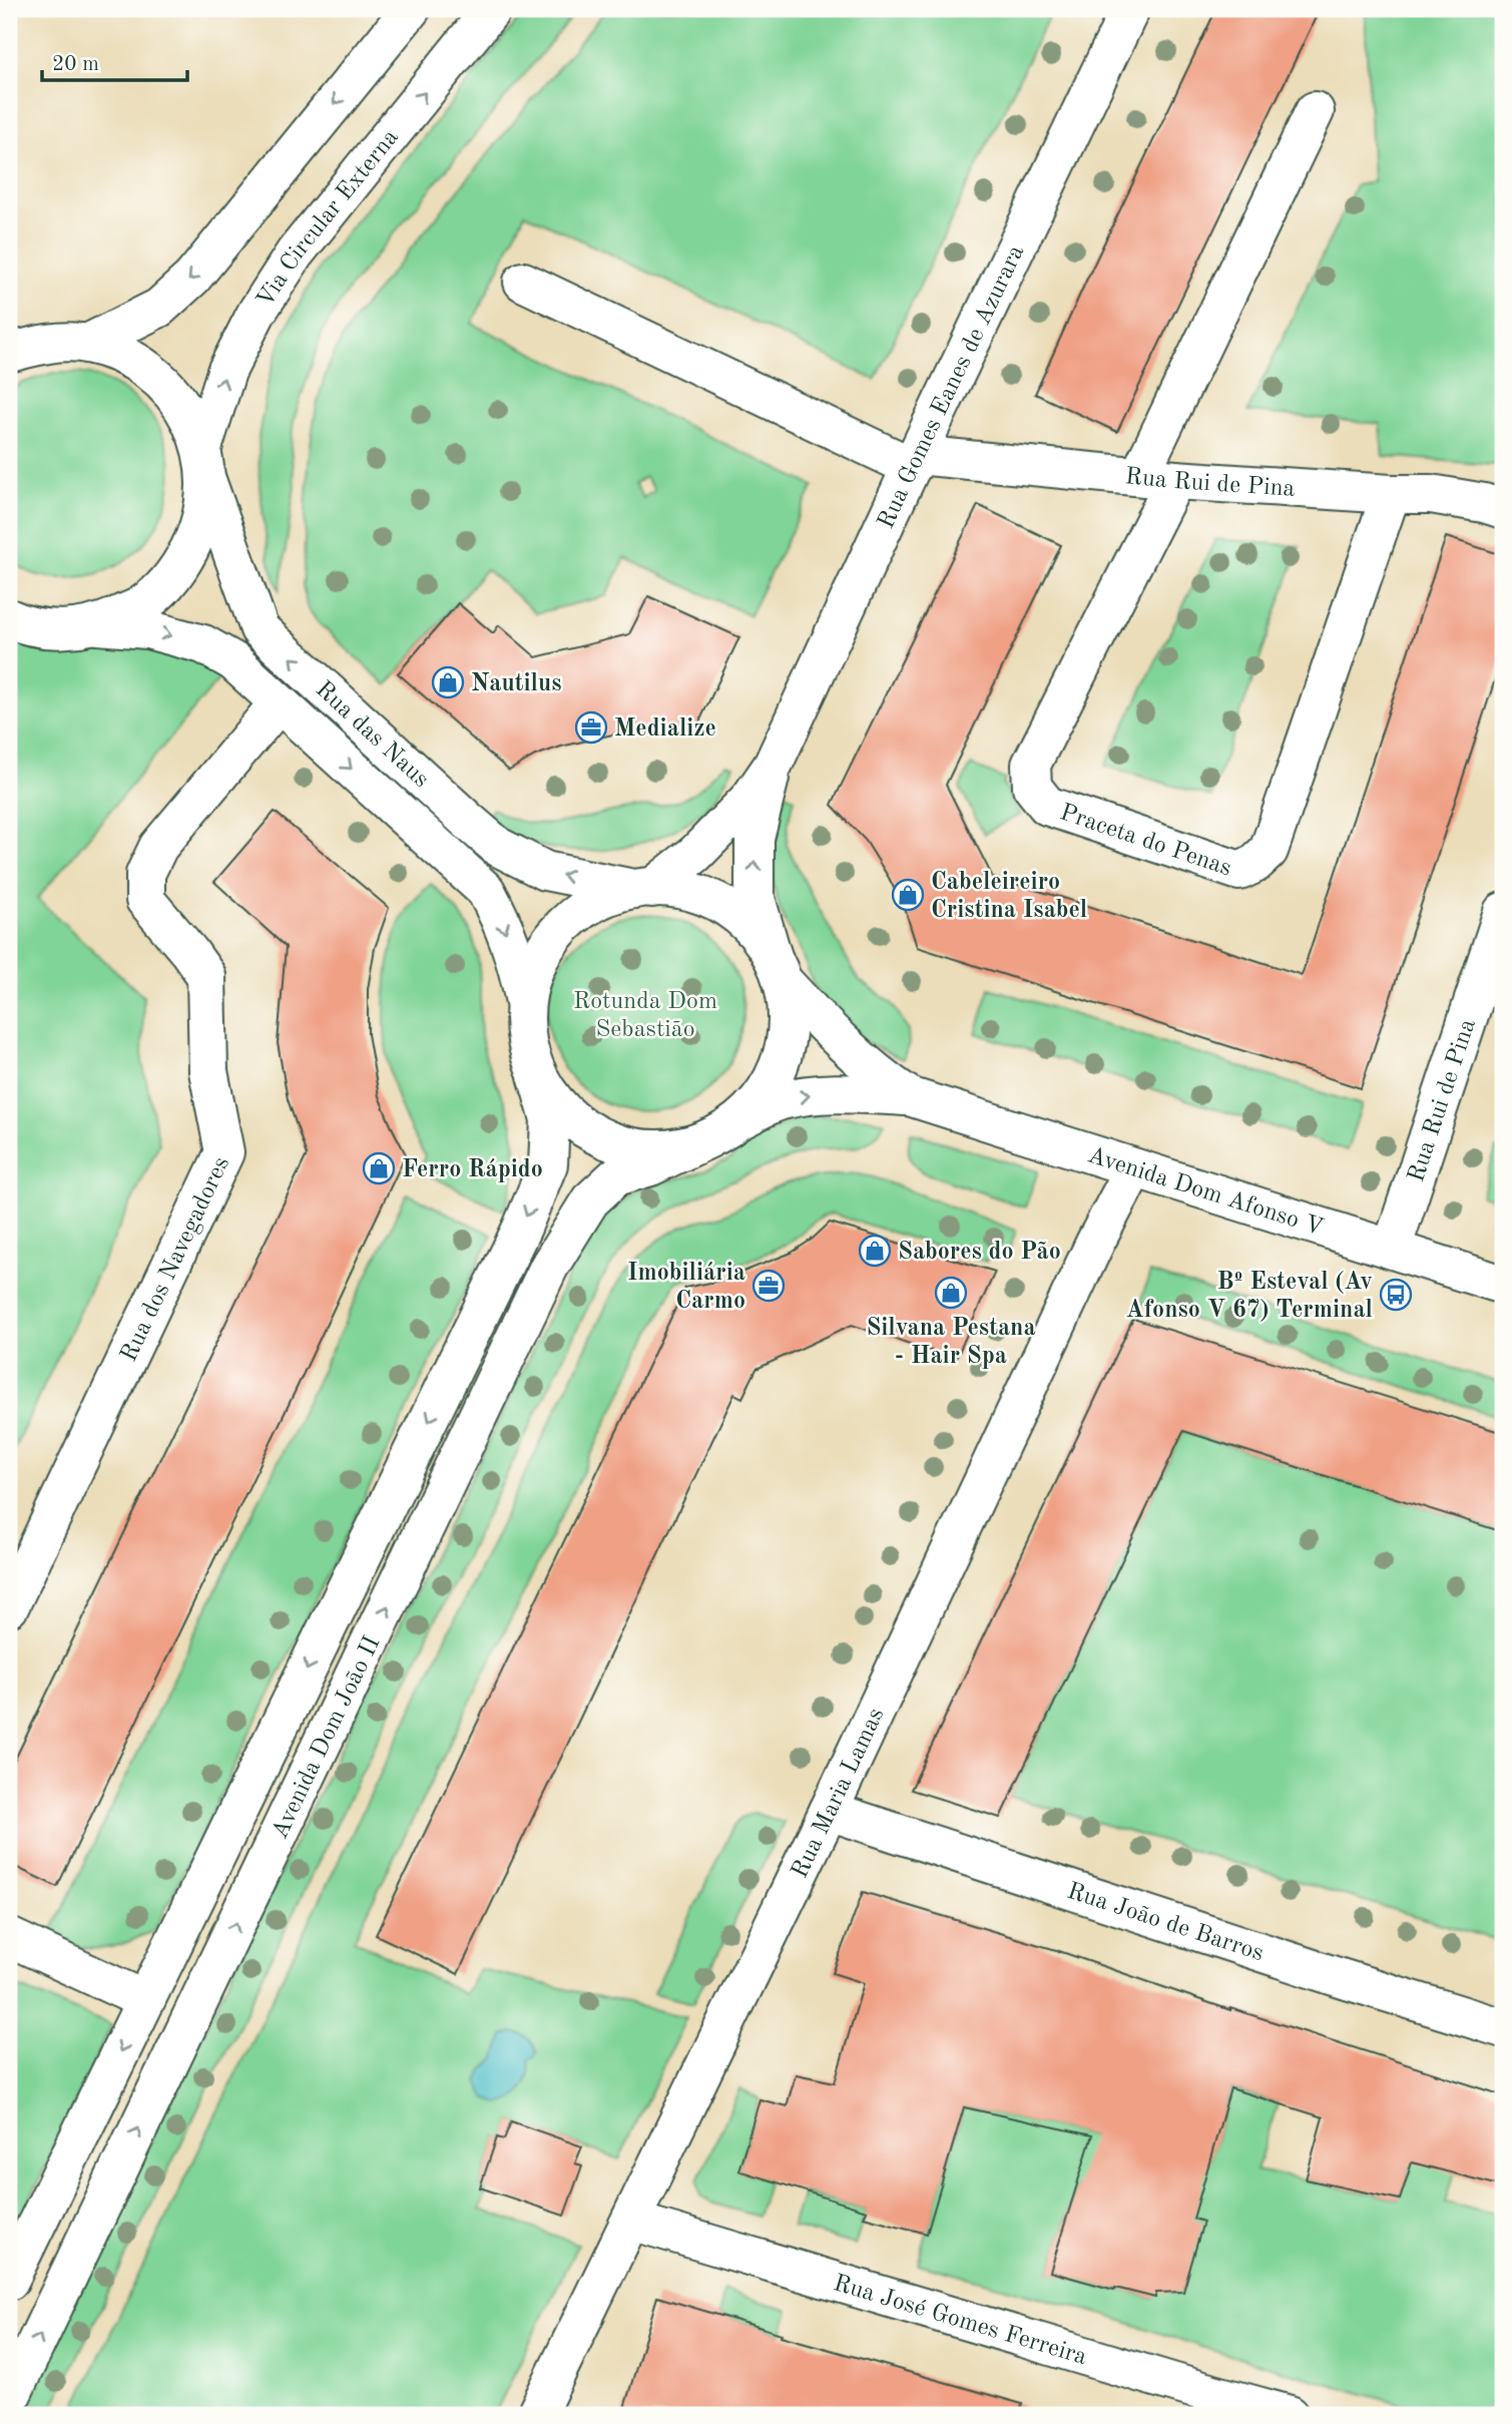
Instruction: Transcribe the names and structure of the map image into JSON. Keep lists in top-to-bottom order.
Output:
{
  "streets": {
    "street": [
      "Via Circular Externa",
      "Rua Gomes Eanes de Azurara",
      "Rua Rui de Pina",
      "Rua das Naus",
      "Praceta do Penas",
      "Avenida Dom Afonso V",
      "Rua dos Navegadores",
      "Avenida Dom João II",
      "Rua Maria Lamas",
      "Rua João de Barros",
      "Rua José Gomes Ferreira"
    ]
  },
  "crossings": [
    ["Via Circular Externa", "Rua das Naus"],
    ["Rua Gomes Eanes de Azurara", "Rua Rui de Pina"],
    ["Rua Gomes Eanes de Azurara", "Rua das Naus"],
    ["Rua Gomes Eanes de Azurara", "Avenida Dom Afonso V"],
    ["Rua Gomes Eanes de Azurara", "Avenida Dom João II"],
    ["Rua Rui de Pina", "Praceta do Penas"],
    ["Rua Rui de Pina", "Avenida Dom Afonso V"],
    ["Rua das Naus", "Avenida Dom Afonso V"],
    ["Rua das Naus", "Rua dos Navegadores"],
    ["Rua das Naus", "Avenida Dom João II"],
    ["Avenida Dom Afonso V", "Avenida Dom João II"],
    ["Avenida Dom Afonso V", "Rua Maria Lamas"],
    ["Rua Maria Lamas", "Rua João de Barros"],
    ["Rua Maria Lamas", "Rua José Gomes Ferreira"]
  ],
  "parks": ["Rotunda Dom Sebastião"],
  "places": {
    "shop": [
      "Nautilus",
      "Cabeleireiro Cristina Isabel",
      "Ferro Rápido",
      "Sabores do Pão",
      "Silvana Pestana - Hair Spa"
    ],
    "office": ["Medialize", "Imobiliária Carmo"],
    "bus stop": ["Bº Esteval (Av Afonso V 67) Terminal"]
  },
  "scale_bar": "20 m"
}
